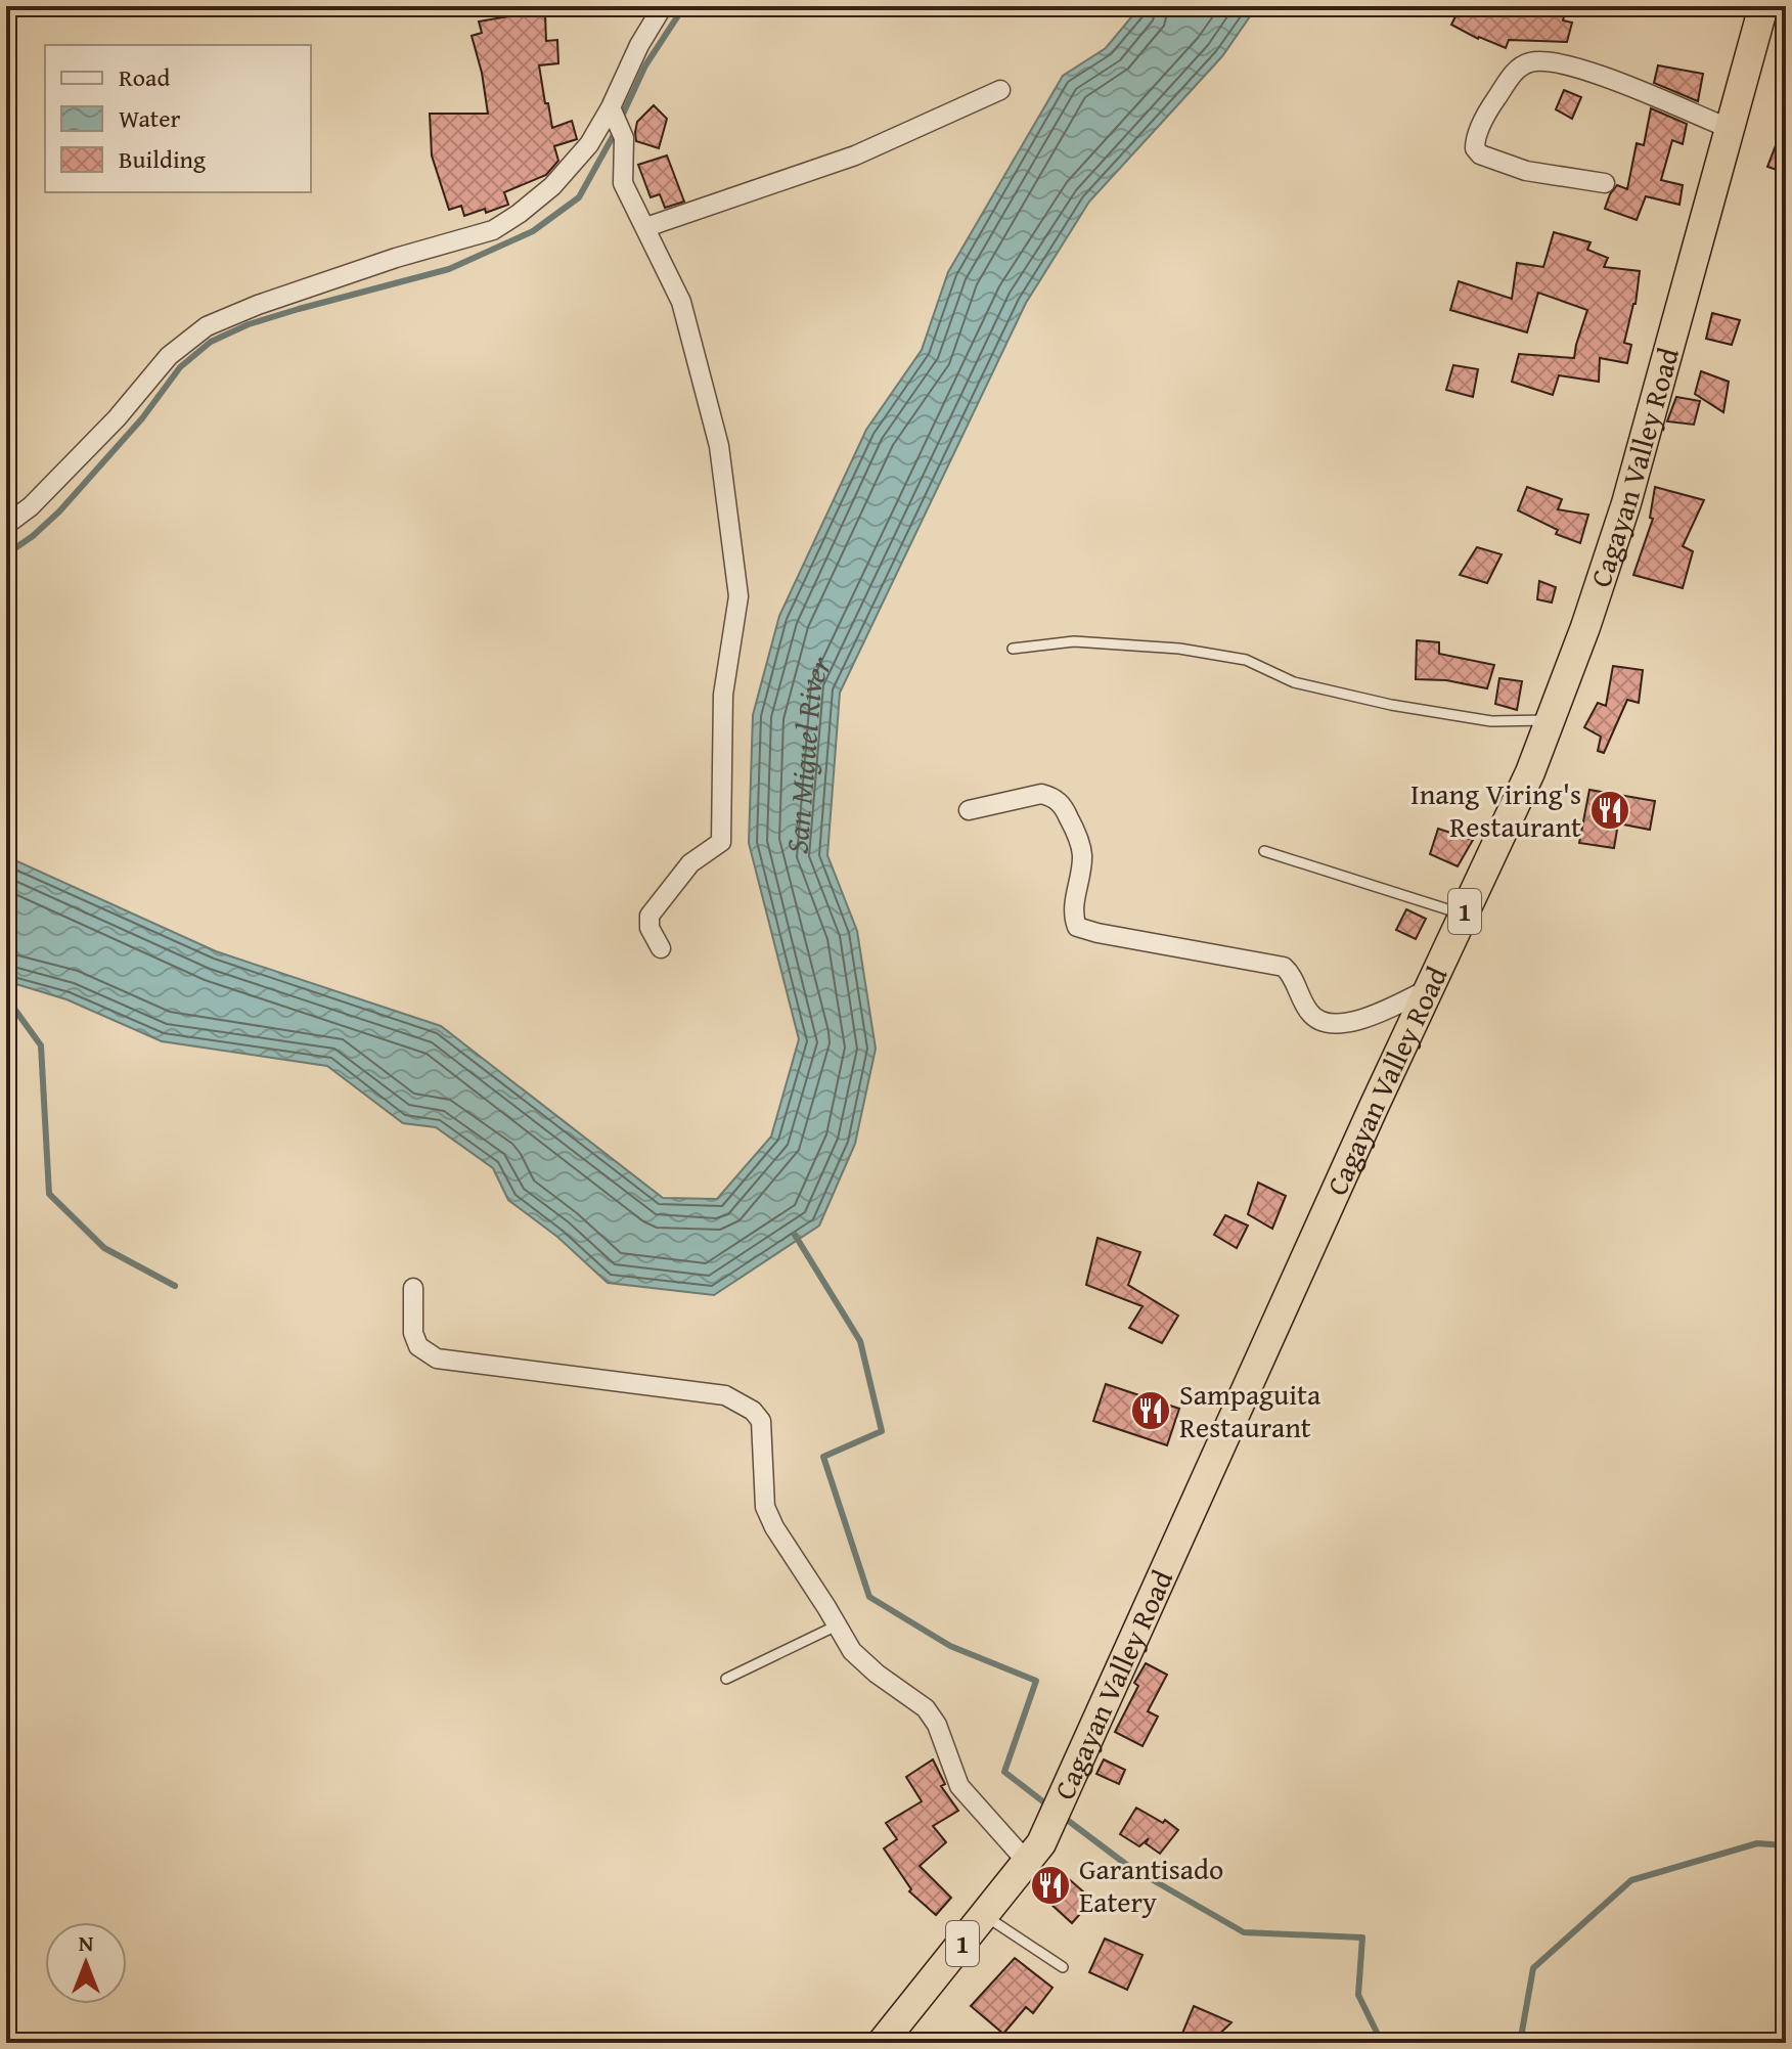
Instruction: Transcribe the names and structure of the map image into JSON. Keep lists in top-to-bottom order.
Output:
{
  "streets": {
    "highway": ["Cagayan Valley Road", "1"]
  },
  "water": ["San Miguel River"],
  "places": {
    "restaurant": ["Inang Viring's Restaurant", "Sampaguita Restaurant", "Garantisado Eatery"]
  },
  "legend": ["Road", "Water", "Building"],
  "north": "top"
}
